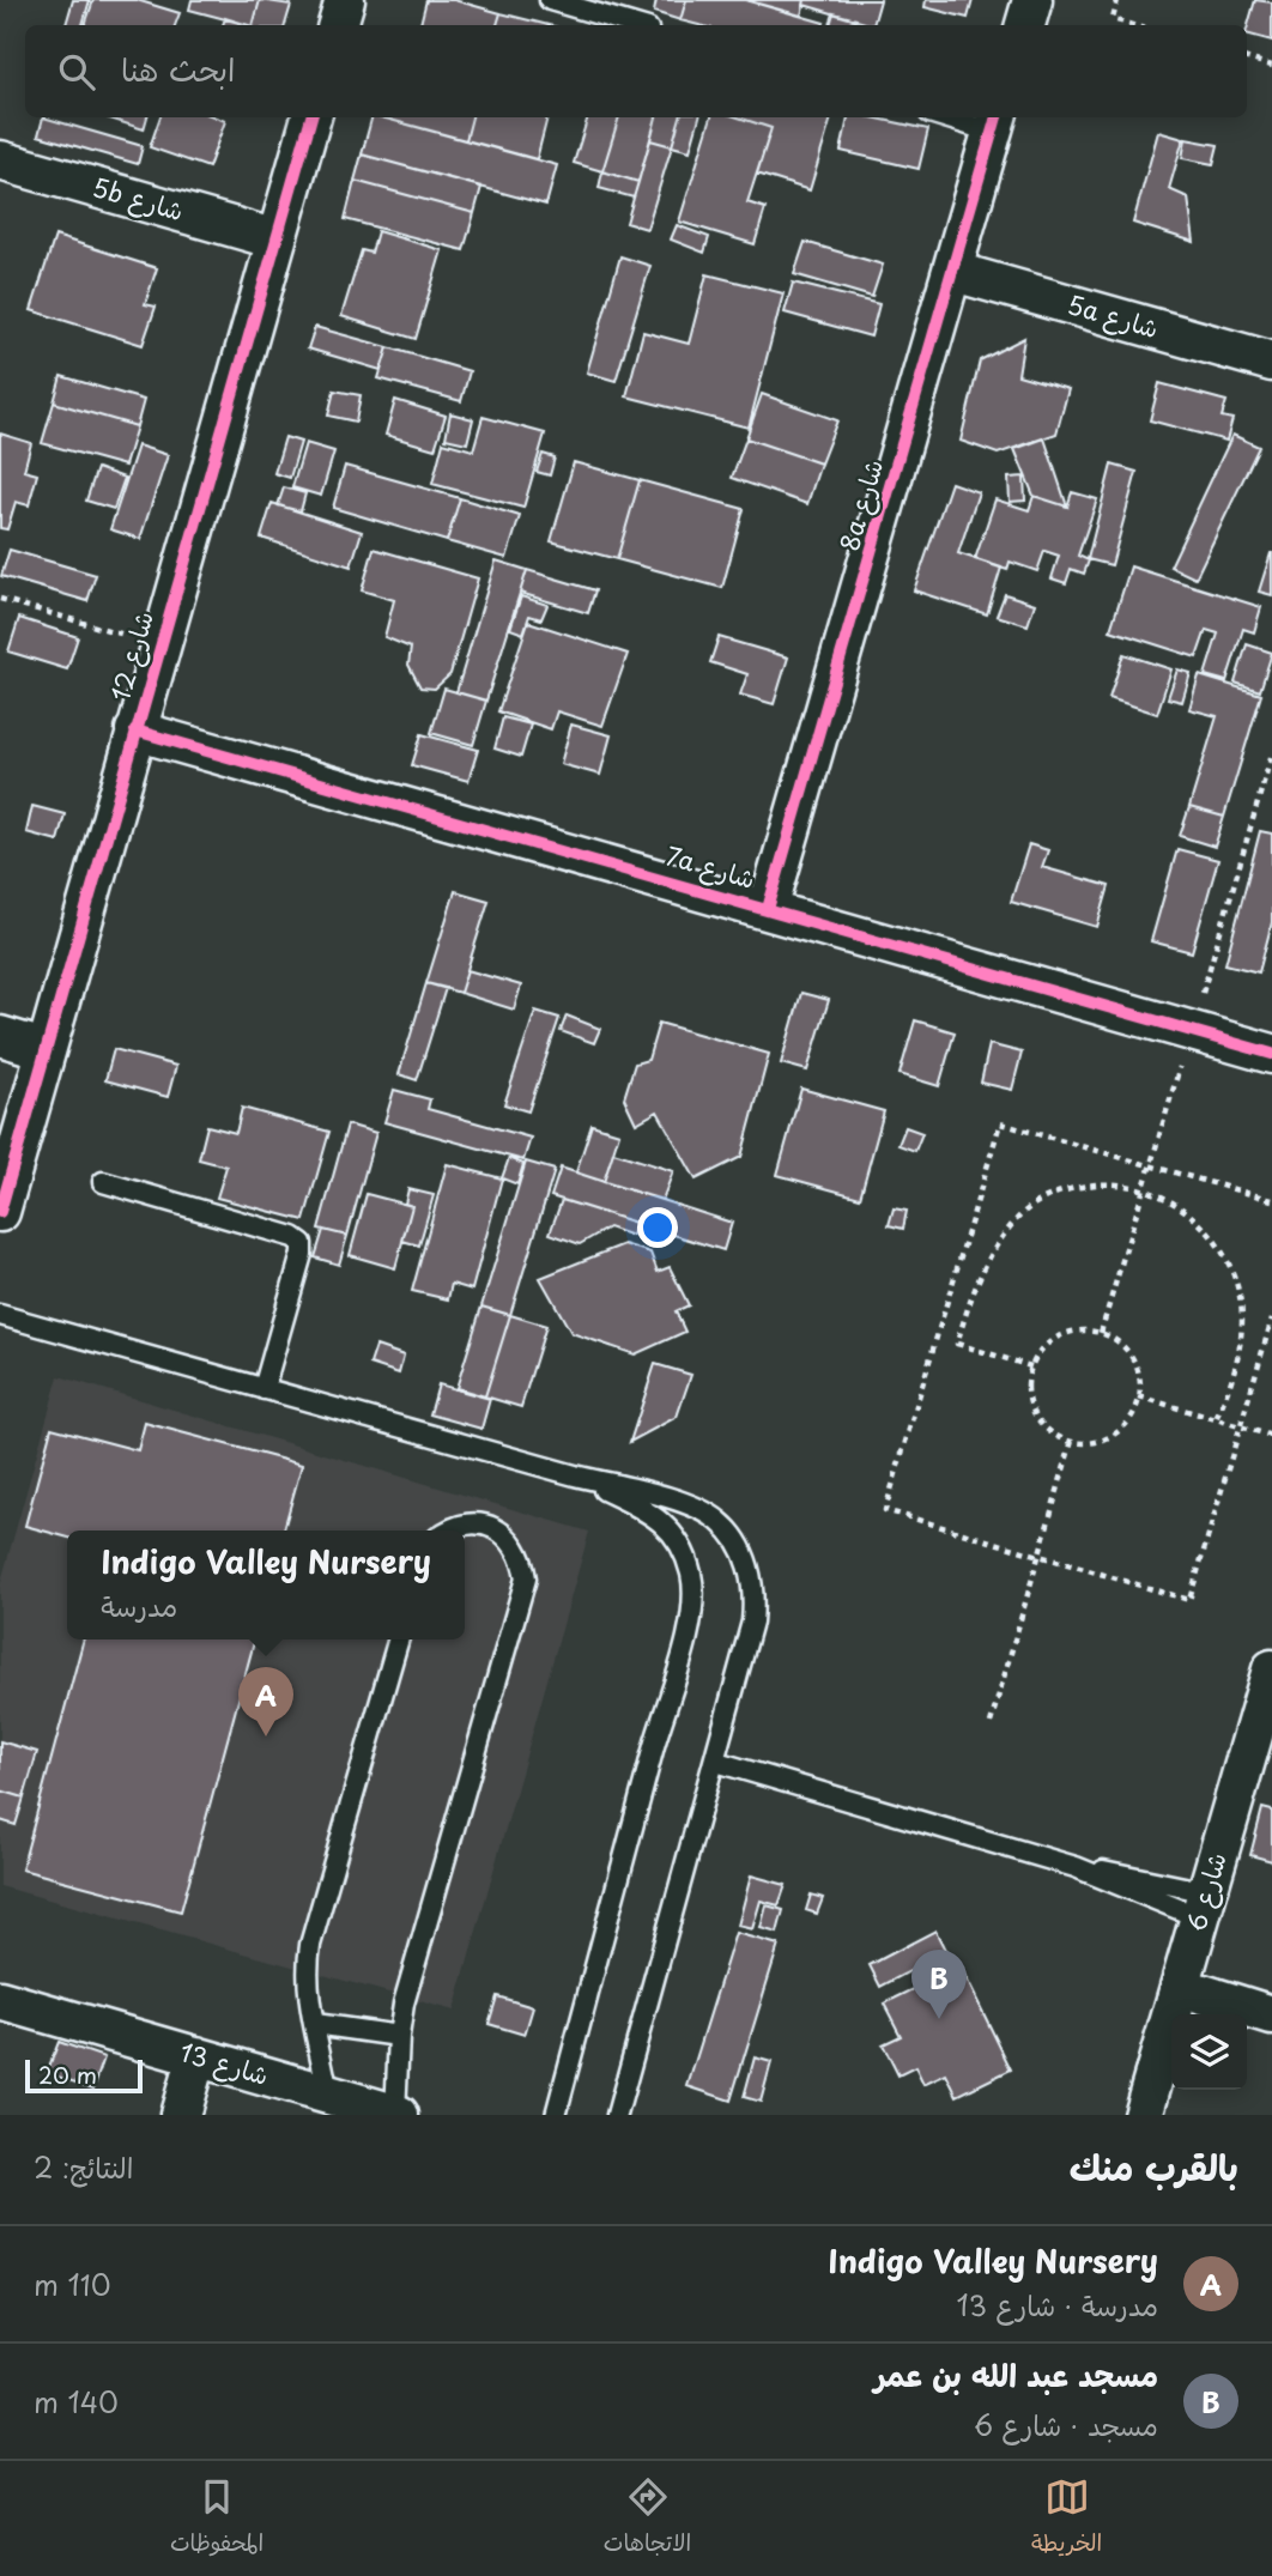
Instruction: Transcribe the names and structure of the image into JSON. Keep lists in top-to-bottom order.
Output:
{
  "streets": {
    "street": [
      "5b شارع",
      "5a شارع",
      "8a شارع",
      "شارع 12",
      "7a شارع",
      "شارع 6",
      "شارع 13"
    ]
  },
  "crossings": [
    ["5b شارع", "شارع 12"],
    ["5a شارع", "8a شارع"],
    ["8a شارع", "7a شارع"],
    ["شارع 12", "7a شارع"]
  ],
  "scale_bar": "20 m",
  "page": {
    "search": "ابحث هنا",
    "popup": ["Indigo Valley Nursery", "مدرسة"],
    "pins": ["A", "B"],
    "scale": "20 m",
    "heading": ["بالقرب منك", "النتائج: 2"],
    "list": [
      {
        "mark": "A",
        "name": "Indigo Valley Nursery",
        "note": "مدرسة · شارع 13",
        "value": "110 m"
      },
      {
        "mark": "B",
        "name": "مسجد عبد الله بن عمر",
        "note": "مسجد · شارع 6",
        "value": "140 m"
      }
    ],
    "nav": ["الخريطة", "الاتجاهات", "المحفوظات"]
  }
}
